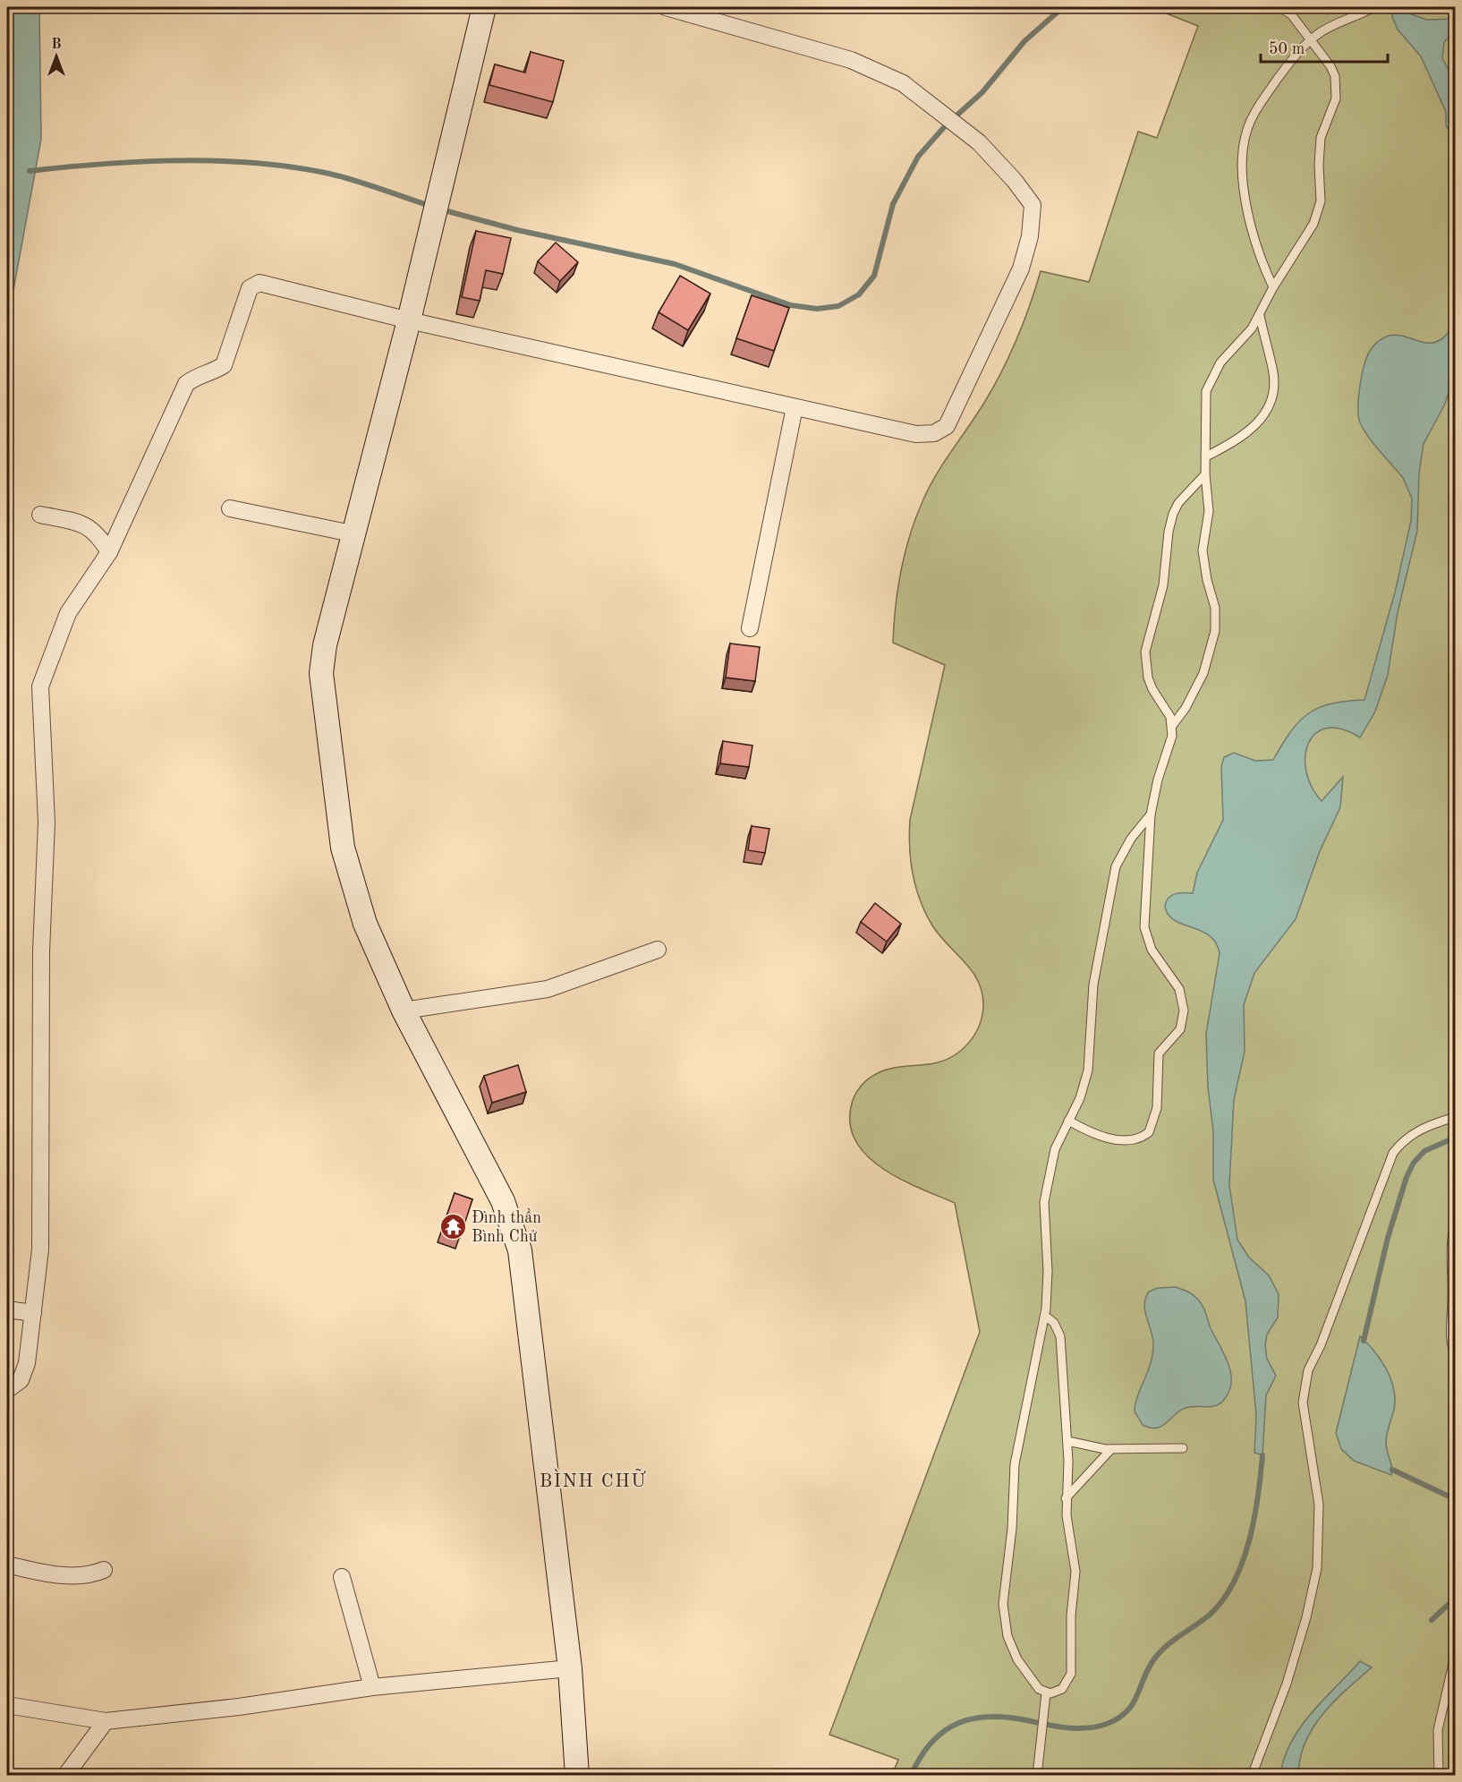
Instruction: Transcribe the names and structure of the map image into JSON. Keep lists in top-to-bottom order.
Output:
{
  "districts": ["BÌNH CHỮ"],
  "places": {
    "temple": ["Đình thần Bình Chử"]
  },
  "scale_bar": "50 m",
  "north": "top"
}
